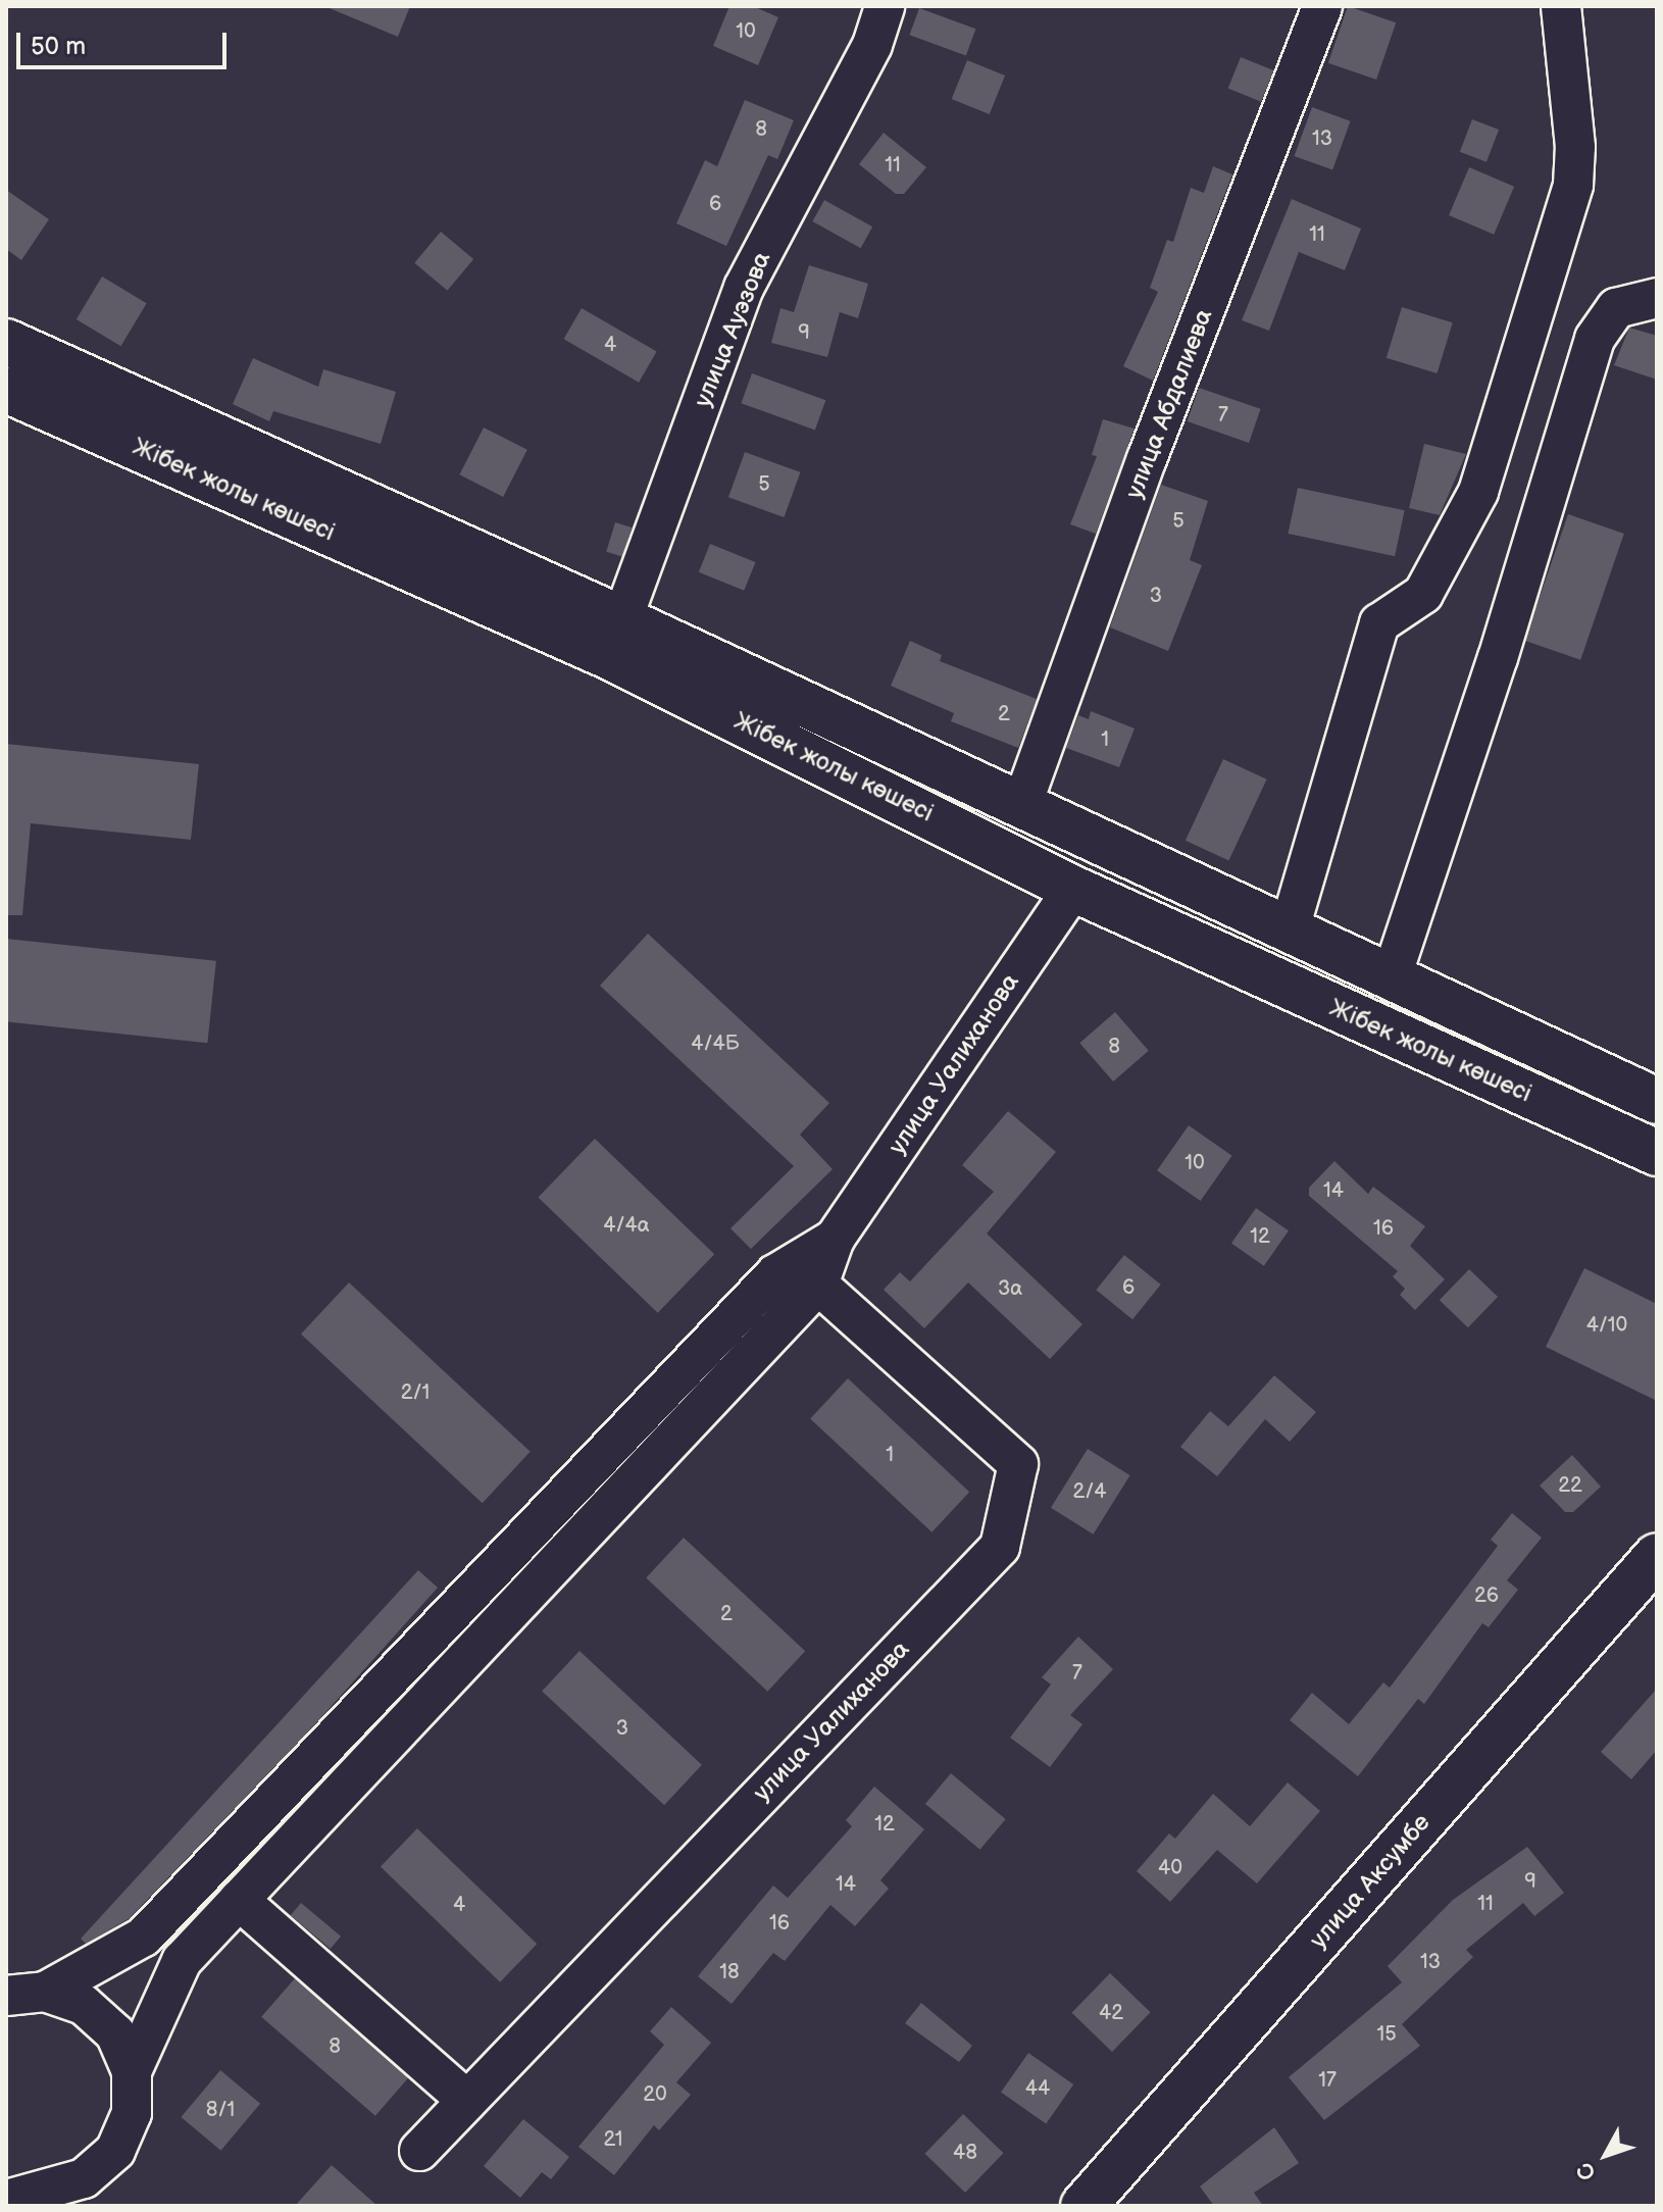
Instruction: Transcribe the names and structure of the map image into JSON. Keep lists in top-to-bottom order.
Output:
{
  "streets": {
    "main road": ["Жібек жолы көшесі", "улица Аксумбе"],
    "street": ["улица Ауэзова", "улица Абдалиева", "улица Уалиханова"]
  },
  "crossings": [
    ["улица Ауэзова", "Жібек жолы көшесі"],
    ["улица Абдалиева", "Жібек жолы көшесі"],
    ["Жібек жолы көшесі", "улица Уалиханова"]
  ],
  "house_numbers": [
    "10",
    "8",
    "13",
    "11",
    "6",
    "11",
    "9",
    "4",
    "7",
    "5",
    "5",
    "3",
    "2",
    "1",
    "4/4Б",
    "8",
    "10",
    "14",
    "4/4а",
    "16",
    "12",
    "6",
    "3а",
    "4/10",
    "2/1",
    "1",
    "22",
    "2/4",
    "26",
    "2",
    "7",
    "3",
    "12",
    "40",
    "9",
    "14",
    "11",
    "4",
    "16",
    "13",
    "18",
    "42",
    "15",
    "8",
    "17",
    "44",
    "20",
    "8/1",
    "21",
    "48"
  ],
  "scale_bar": "50 m",
  "north": "bottom left"
}
